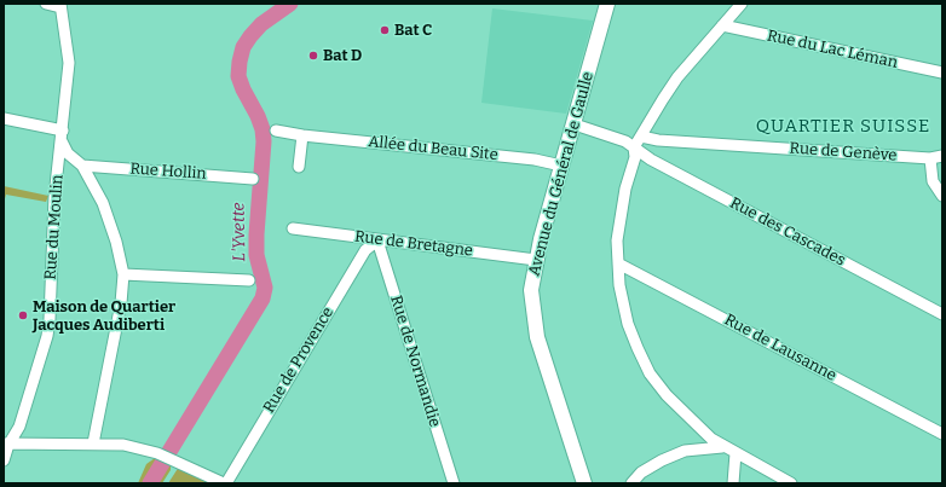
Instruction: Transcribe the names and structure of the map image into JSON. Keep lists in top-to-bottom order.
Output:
{
  "streets": {
    "main road": ["Avenue du Général de Gaulle"],
    "street": [
      "Rue du Lac Léman",
      "Allée du Beau Site",
      "Rue de Genève",
      "Rue Hollin",
      "Rue du Moulin",
      "Rue des Cascades",
      "Rue de Bretagne",
      "Rue de Lausanne",
      "Rue de Provence",
      "Rue de Normandie"
    ]
  },
  "crossings": [
    ["Allée du Beau Site", "Avenue du Général de Gaulle"],
    ["Avenue du Général de Gaulle", "Rue des Cascades"],
    ["Avenue du Général de Gaulle", "Rue de Bretagne"],
    ["Rue de Bretagne", "Rue de Provence"],
    ["Rue de Bretagne", "Rue de Normandie"],
    ["Rue de Provence", "Rue de Normandie"]
  ],
  "districts": ["QUARTIER SUISSE"],
  "water": ["L'Yvette"],
  "places": ["Bat C", "Bat D", "Maison de Quartier Jacques Audiberti"]
}
